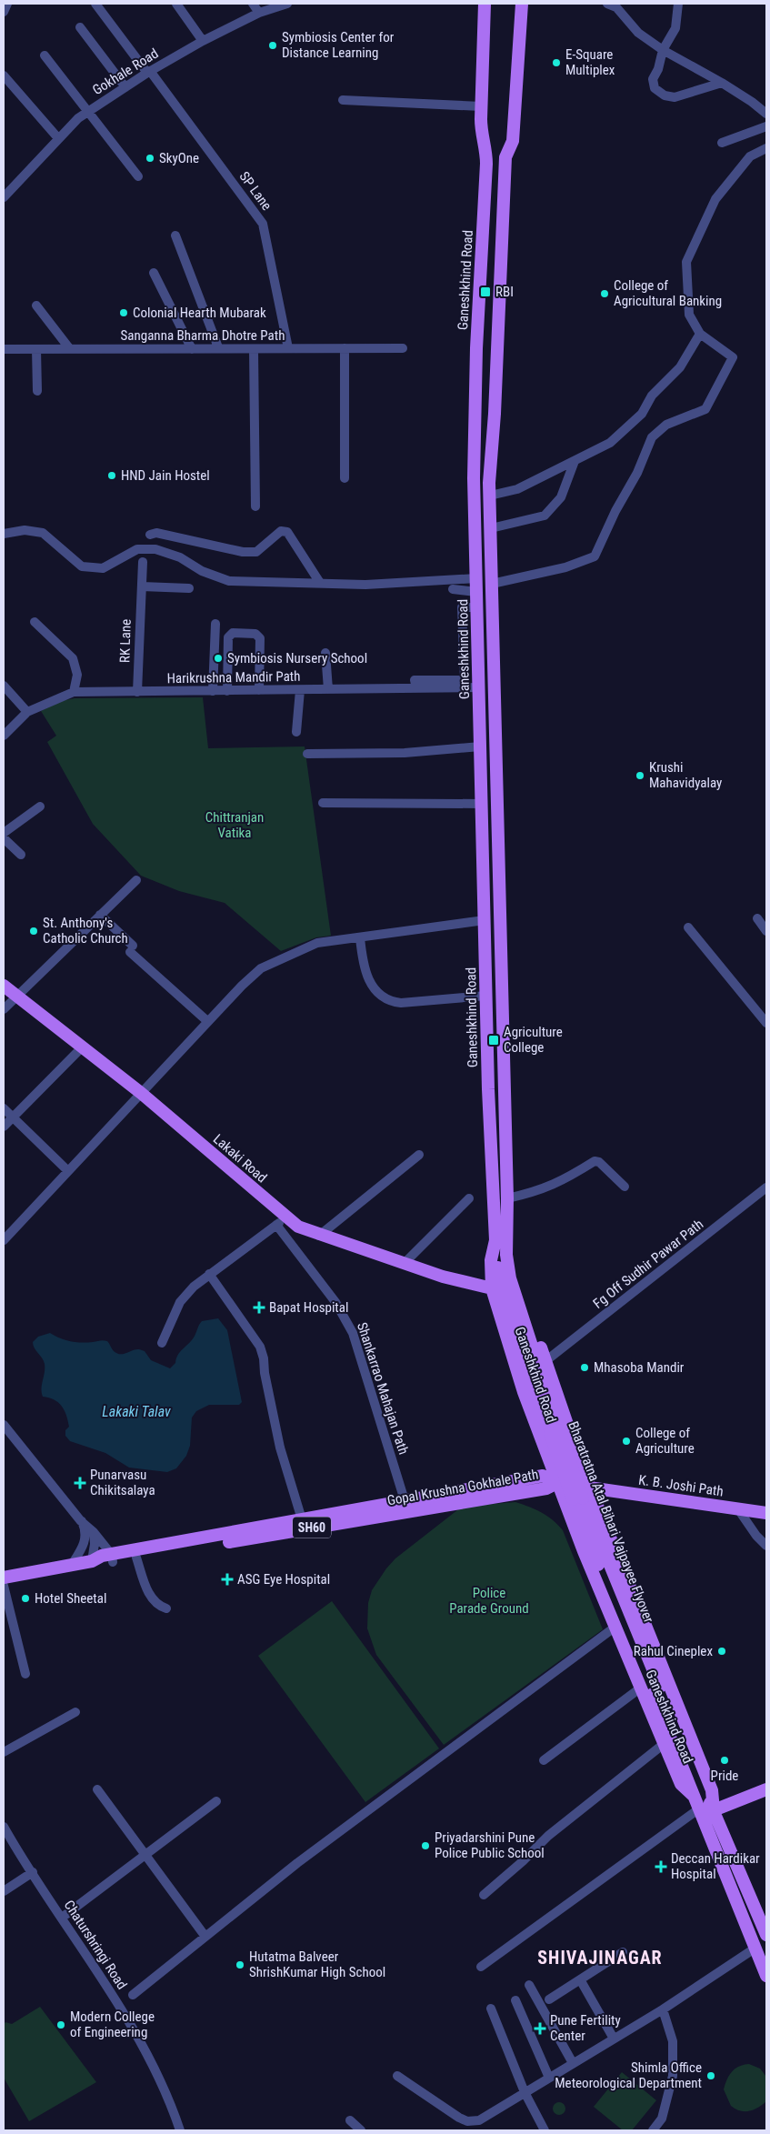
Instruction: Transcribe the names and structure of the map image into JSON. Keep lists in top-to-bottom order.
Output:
{
  "streets": {
    "main road": [
      "Ganeshkhind Road",
      "Lakaki Road",
      "K. B. Joshi Path",
      "Gopal Krushna Gokhale Path",
      "Bharatratna Atal Bihari Vajpayee Flyover",
      "SH60"
    ],
    "street": [
      "Gokhale Road",
      "SP Lane",
      "Sanganna Bharma Dhotre Path",
      "RK Lane",
      "Harikrushna Mandir Path",
      "Fg Off Sudhir Pawar Path",
      "Shankarrao Mahajan Path",
      "Chaturshringi Road"
    ]
  },
  "crossings": [
    ["Gokhale Road", "SP Lane"],
    ["SP Lane", "Sanganna Bharma Dhotre Path"],
    ["Ganeshkhind Road", "Harikrushna Mandir Path"],
    ["Ganeshkhind Road", "Lakaki Road"],
    ["Ganeshkhind Road", "Fg Off Sudhir Pawar Path"],
    ["Ganeshkhind Road", "K. B. Joshi Path"],
    ["Ganeshkhind Road", "Gopal Krushna Gokhale Path"],
    ["Ganeshkhind Road", "Bharatratna Atal Bihari Vajpayee Flyover"],
    ["RK Lane", "Harikrushna Mandir Path"],
    ["Lakaki Road", "Shankarrao Mahajan Path"],
    ["Shankarrao Mahajan Path", "Gopal Krushna Gokhale Path"],
    ["K. B. Joshi Path", "Gopal Krushna Gokhale Path"]
  ],
  "districts": ["SHIVAJINAGAR"],
  "water": ["Lakaki Talav"],
  "parks": ["Chittranjan Vatika", "Police Parade Ground"],
  "places": {
    "other": [
      "Symbiosis Center for Distance Learning",
      "E-Square Multiplex",
      "SkyOne",
      "College of Agricultural Banking",
      "Colonial Hearth Mubarak",
      "HND Jain Hostel",
      "Symbiosis Nursery School",
      "Krushi Mahavidyalay",
      "St. Anthony's Catholic Church",
      "Mhasoba Mandir",
      "College of Agriculture",
      "Hotel Sheetal",
      "Rahul Cineplex",
      "Pride",
      "Priyadarshini Pune Police Public School",
      "Hutatma Balveer ShrishKumar High School",
      "Modern College of Engineering",
      "Shimla Office Meteorological Department"
    ],
    "transit": ["RBI", "Agriculture College"],
    "health": [
      "Bapat Hospital",
      "Punarvasu Chikitsalaya",
      "ASG Eye Hospital",
      "Deccan Hardikar Hospital",
      "Pune Fertility Center"
    ]
  }
}
